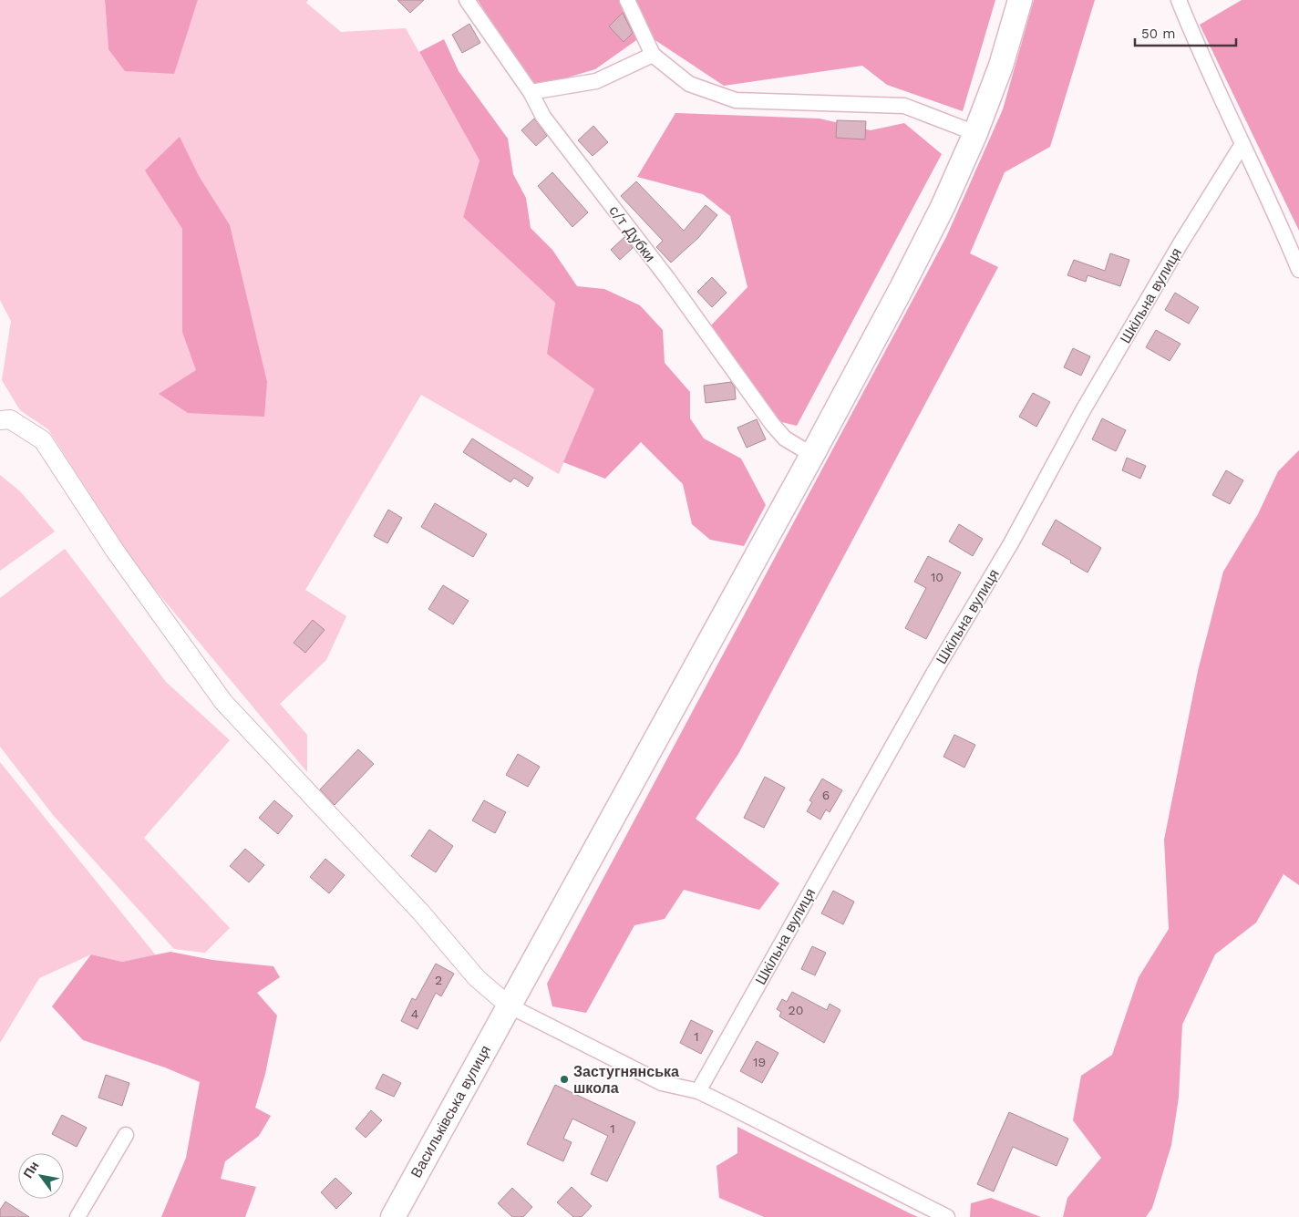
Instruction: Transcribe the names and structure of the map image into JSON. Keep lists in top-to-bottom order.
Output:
{
  "streets": {
    "main road": ["Васильківська вулиця"],
    "street": ["с/т Дубки", "Шкільна вулиця"]
  },
  "crossings": [
    ["с/т Дубки", "Васильківська вулиця"]
  ],
  "places": ["Застугнянська школа"],
  "house_numbers": [
    "10",
    "6",
    "2",
    "20",
    "4",
    "1",
    "19",
    "1"
  ],
  "scale_bar": "50 m",
  "north": "top left"
}
